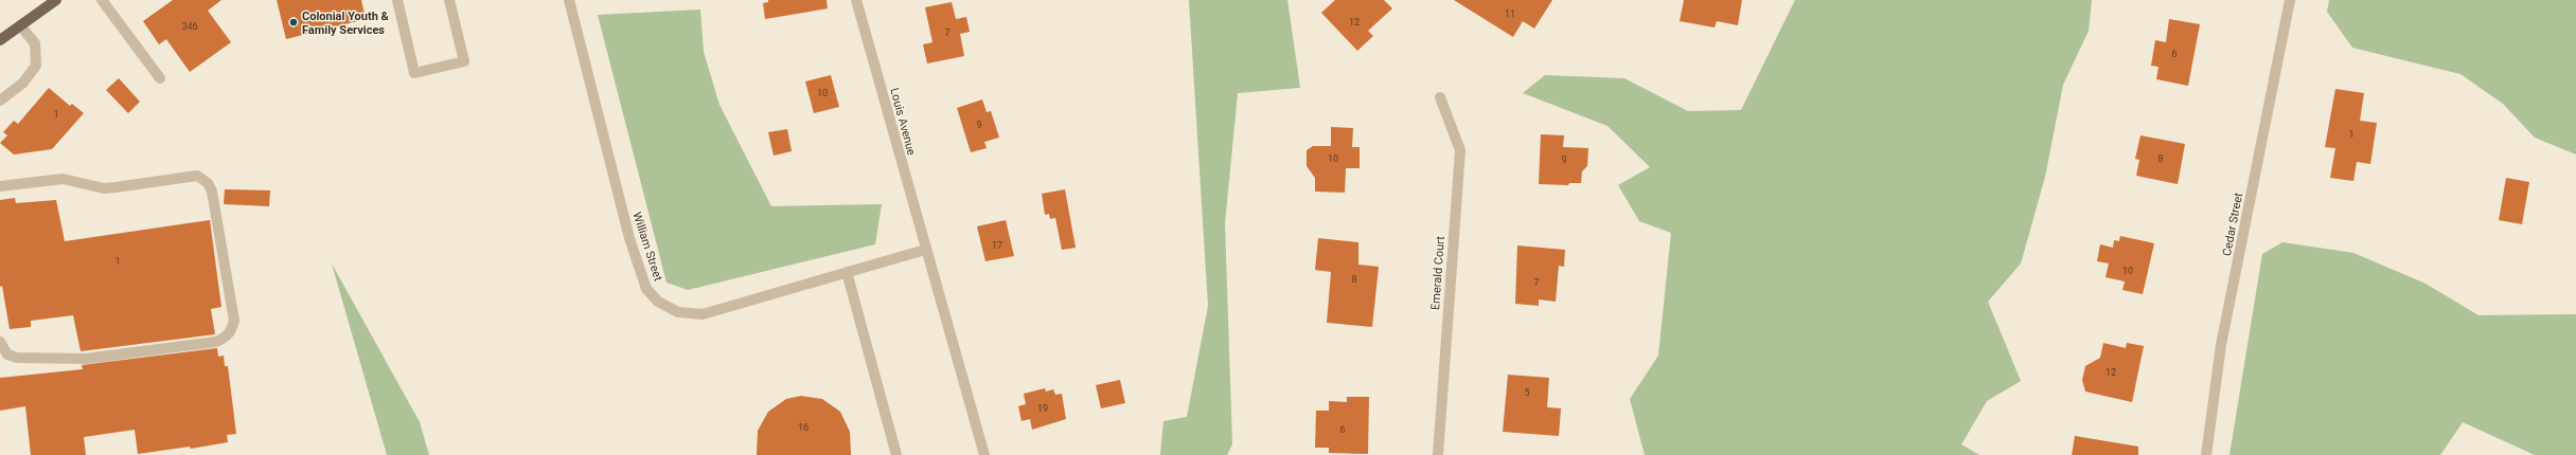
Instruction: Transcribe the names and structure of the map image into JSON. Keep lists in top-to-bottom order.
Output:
{
  "streets": {
    "street": [
      "Louis Avenue",
      "Cedar Street",
      "William Street",
      "Emerald Court"
    ]
  },
  "crossings": [
    ["Louis Avenue", "William Street"]
  ],
  "places": ["Colonial Youth & Family Services"],
  "house_numbers": [
    "11",
    "12",
    "346",
    "7",
    "6",
    "10",
    "1",
    "9",
    "1",
    "10",
    "8",
    "9",
    "17",
    "1",
    "10",
    "8",
    "7",
    "12",
    "5",
    "19",
    "16",
    "6"
  ]
}
